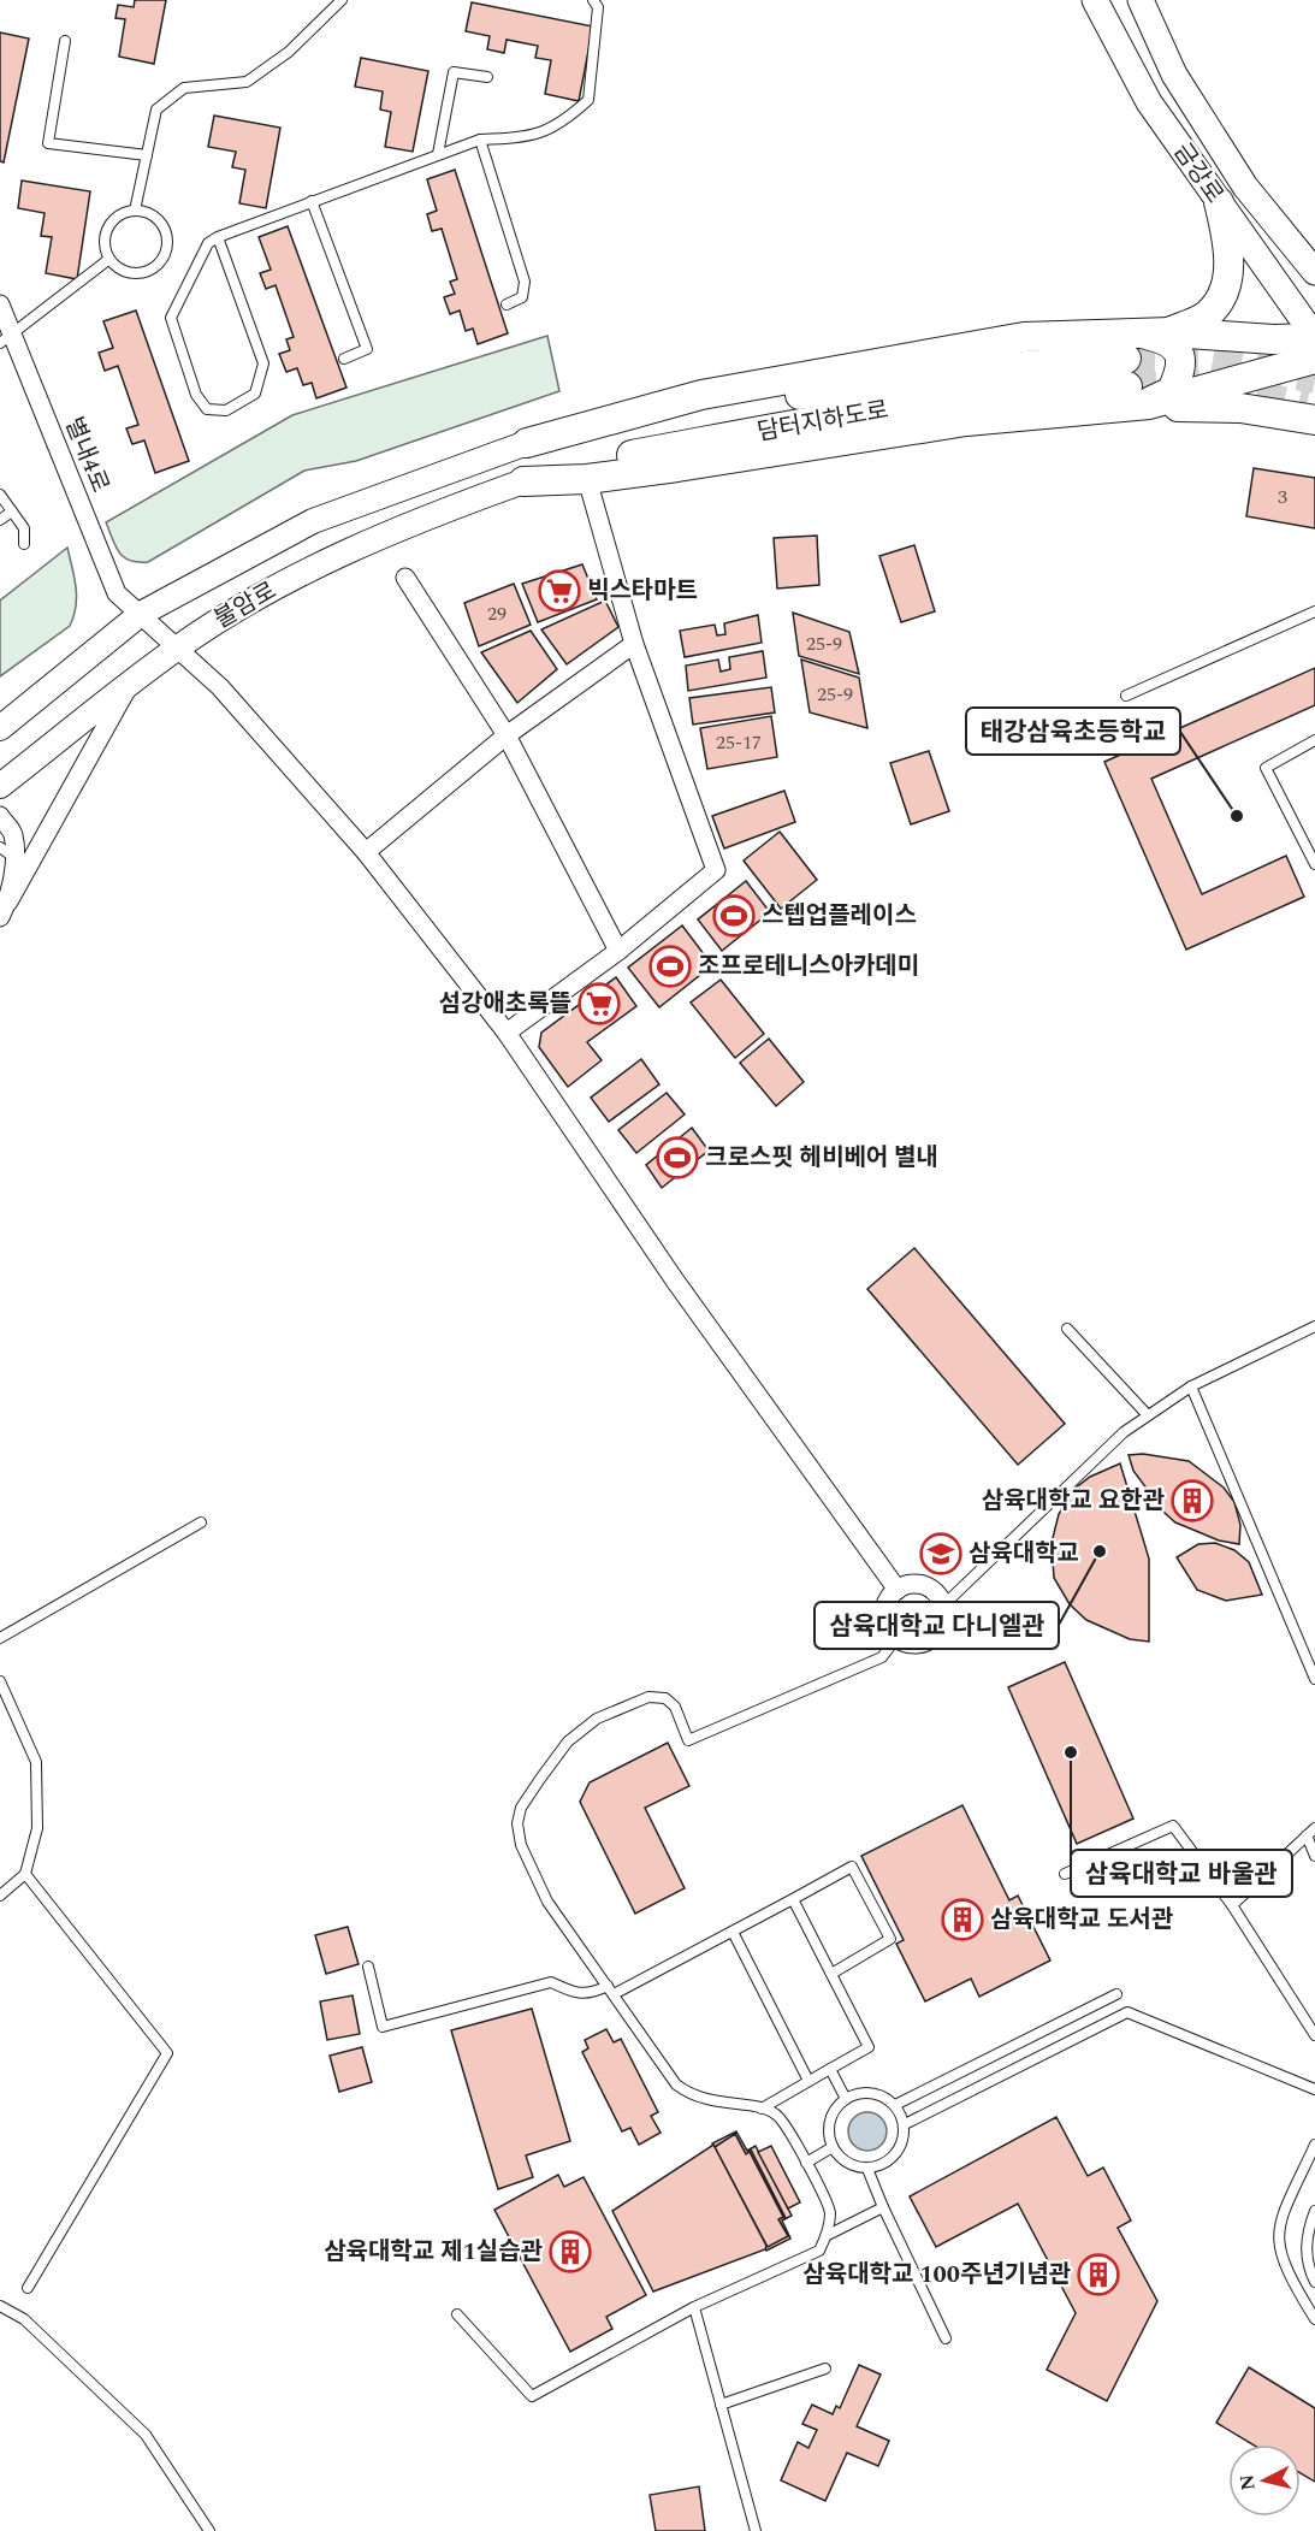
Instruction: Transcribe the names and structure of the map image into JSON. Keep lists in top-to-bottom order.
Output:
{
  "streets": {
    "main road": ["금강로", "담터지하도로"],
    "street": ["별내4로", "불암로"]
  },
  "crossings": [
    ["담터지하도로", "불암로"],
    ["별내4로", "불암로"]
  ],
  "places": {
    "supermarket": ["빅스타마트", "섬강애초록뜰"],
    "other": ["태강삼육초등학교", "삼육대학교 다니엘관", "삼육대학교 바울관"],
    "sports": ["스텝업플레이스", "조프로테니스아카데미", "크로스핏 헤비베어 별내"],
    "building": [
      "삼육대학교 요한관",
      "삼육대학교 도서관",
      "삼육대학교 제1실습관",
      "삼육대학교 100주년기념관"
    ],
    "school or university": ["삼육대학교"]
  },
  "house_numbers": [
    "3",
    "29",
    "25-9",
    "25-9",
    "25-17"
  ],
  "north": "left"
}
